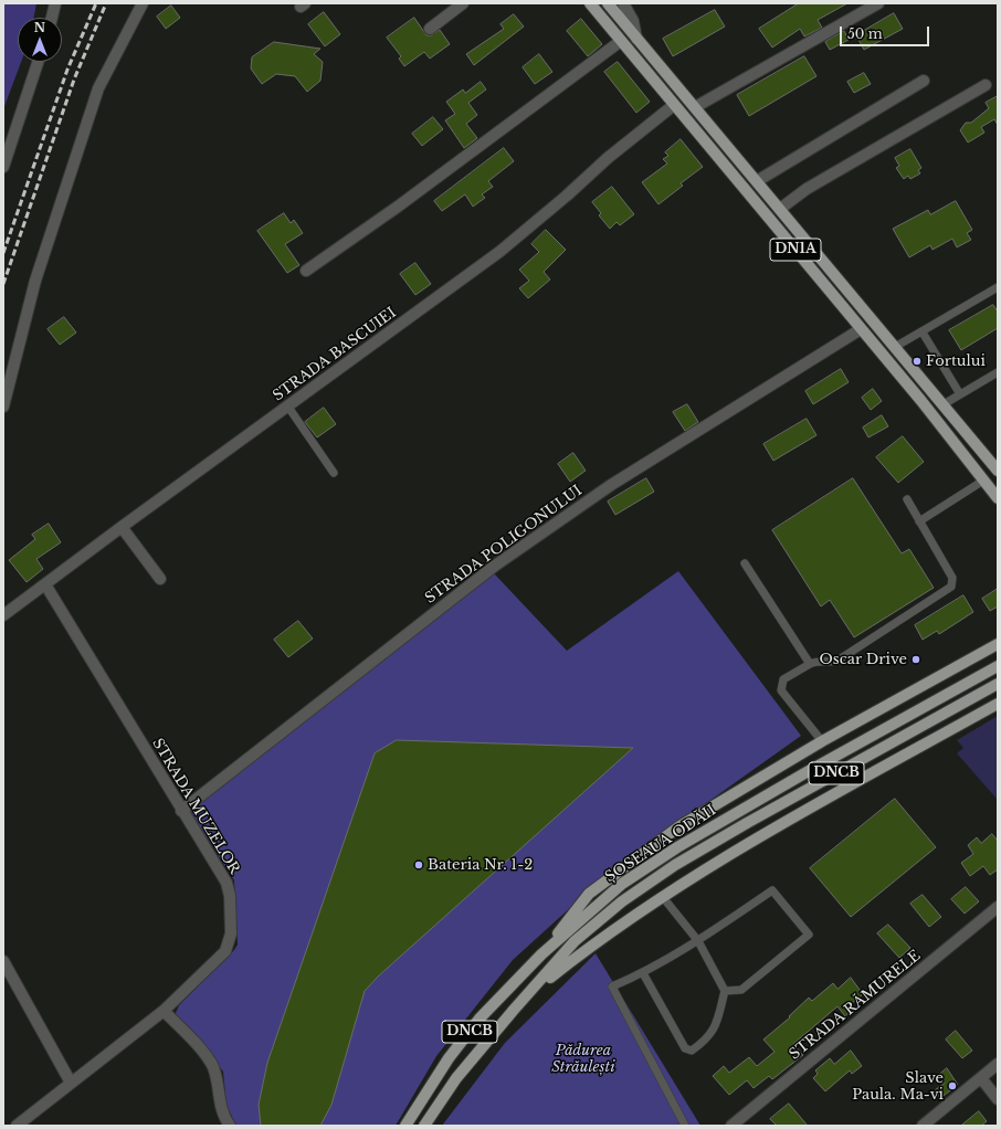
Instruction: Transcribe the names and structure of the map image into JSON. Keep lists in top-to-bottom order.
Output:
{
  "streets": {
    "main road": ["DN1A", "DNCB", "ȘOSEAUA ODĂII"],
    "street": [
      "STRADA BASCUIEI",
      "STRADA POLIGONULUI",
      "STRADA MUZELOR",
      "STRADA RĂMURELE"
    ]
  },
  "crossings": [
    ["DN1A", "STRADA BASCUIEI"],
    ["DN1A", "STRADA POLIGONULUI"],
    ["STRADA BASCUIEI", "STRADA MUZELOR"],
    ["STRADA POLIGONULUI", "STRADA MUZELOR"]
  ],
  "parks": ["Pădurea Străulești"],
  "places": [
    "Fortului",
    "Oscar Drive",
    "Bateria Nr. 1-2",
    "Slave Paula. Ma-vi"
  ],
  "scale_bar": "50 m",
  "north": "top"
}
